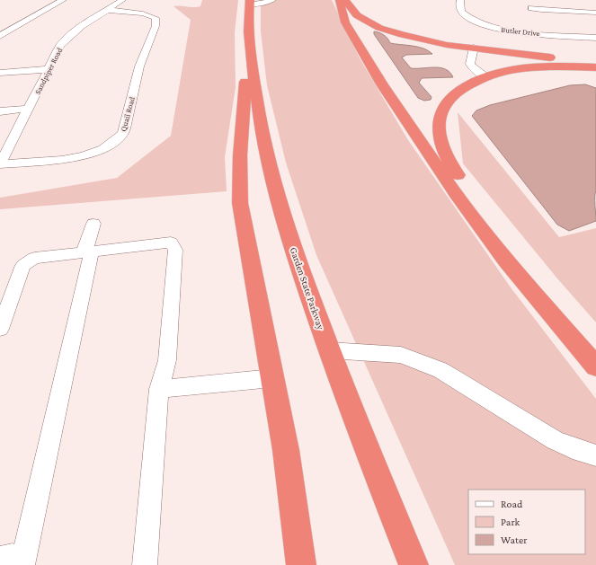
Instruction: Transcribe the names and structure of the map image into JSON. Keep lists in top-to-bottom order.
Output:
{
  "streets": {
    "highway": ["Garden State Parkway"],
    "street": ["Butler Drive", "Sandpiper Road", "Quail Road"]
  },
  "crossings": [
    ["Sandpiper Road", "Quail Road"]
  ],
  "legend": ["Road", "Park", "Water"]
}
